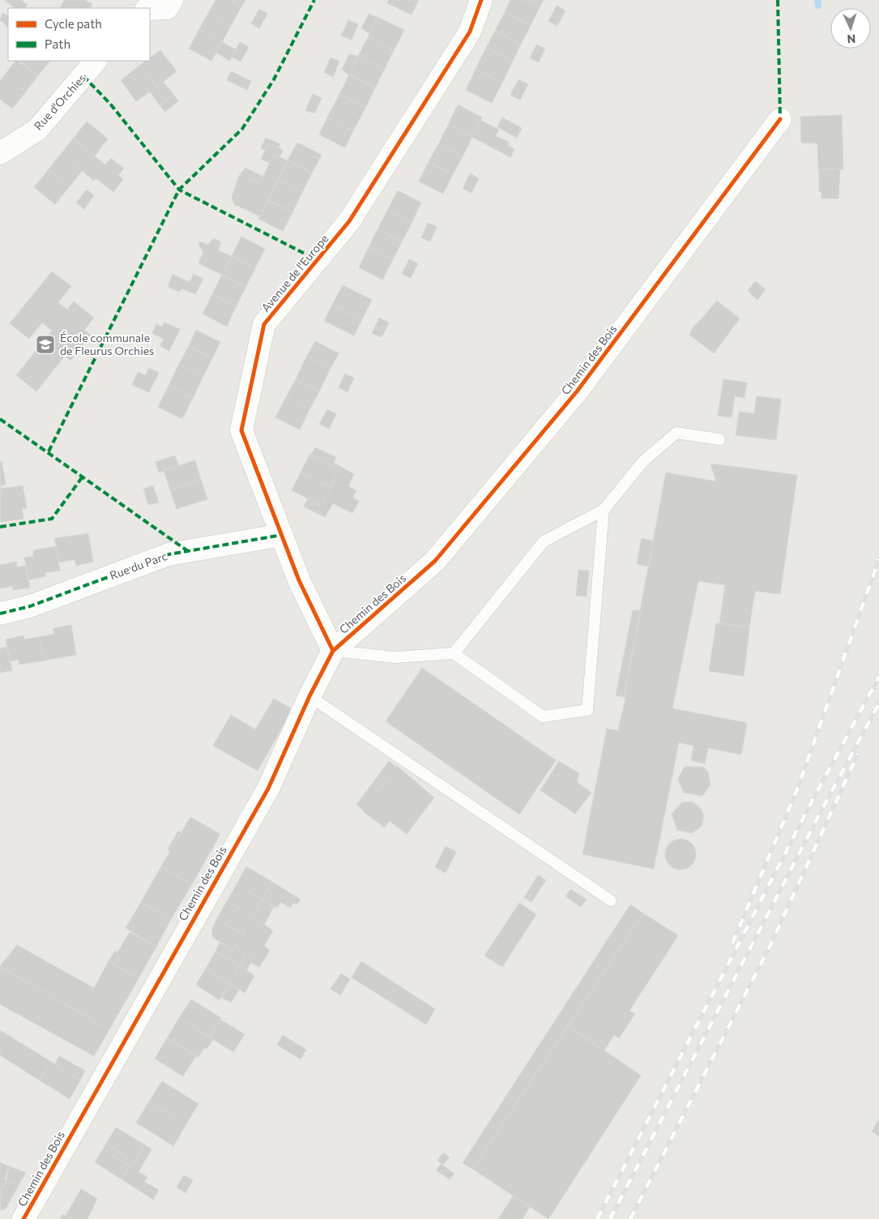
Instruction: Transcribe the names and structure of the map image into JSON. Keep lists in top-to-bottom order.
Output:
{
  "streets": {
    "street": [
      "Rue d'Orchies",
      "Avenue de l'Europe",
      "Chemin des Bois",
      "Rue du Parc"
    ]
  },
  "crossings": [
    ["Avenue de l'Europe", "Chemin des Bois"],
    ["Avenue de l'Europe", "Rue du Parc"]
  ],
  "places": {
    "school or university": ["École communale de Fleurus Orchies"]
  },
  "legend": ["Cycle path", "Path"],
  "north": "bottom"
}
